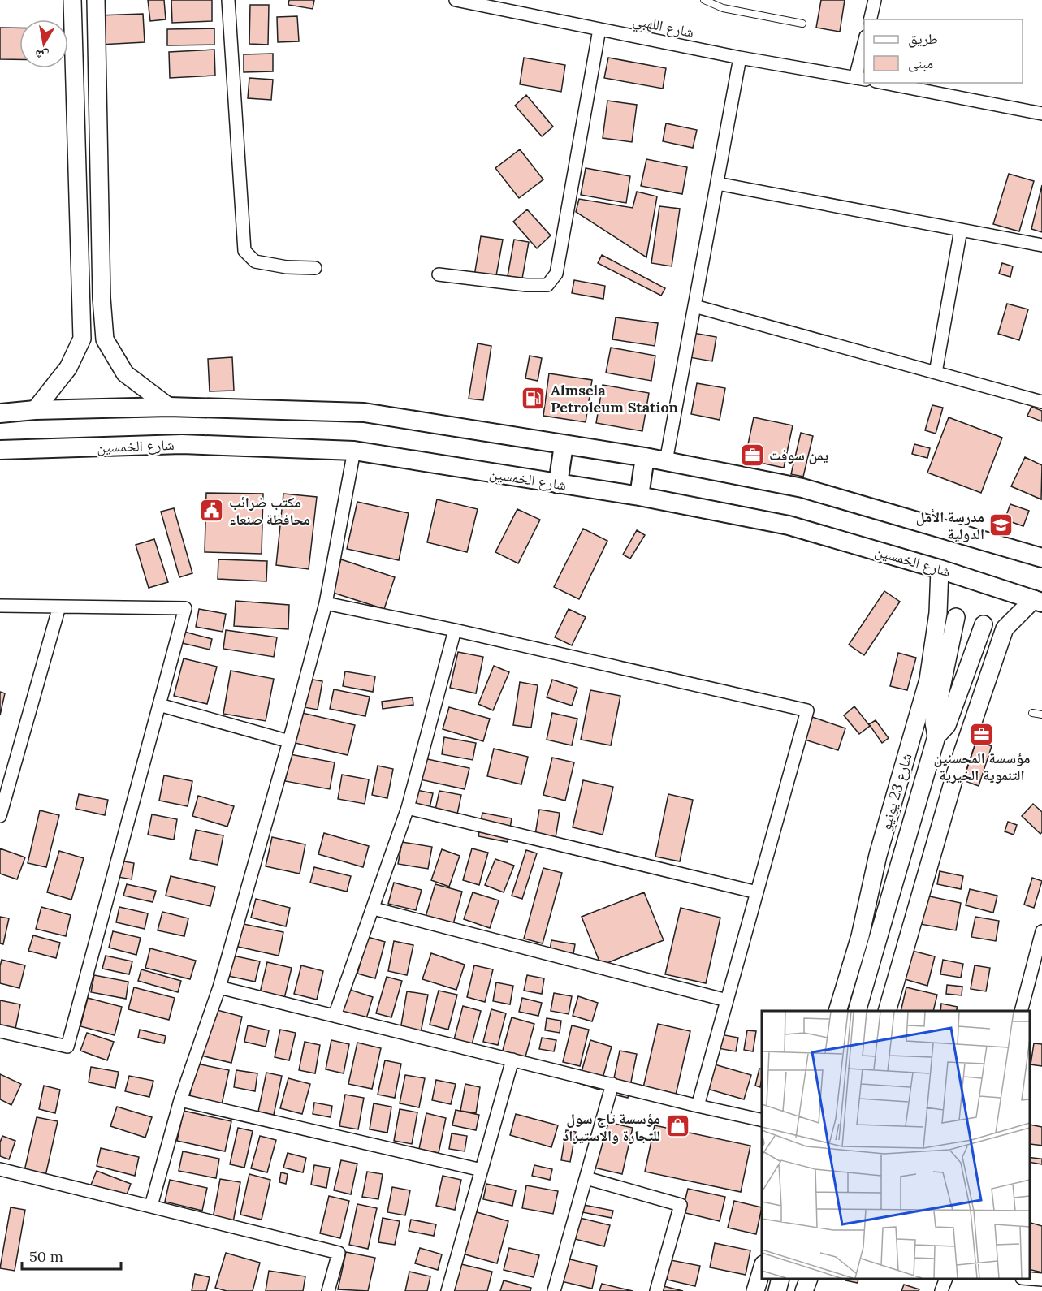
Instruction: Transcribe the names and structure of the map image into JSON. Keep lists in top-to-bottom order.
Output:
{
  "streets": {
    "main road": ["شارع الخمسين"],
    "street": ["شارع اللهبي", "شارع 23 يونيو"]
  },
  "crossings": [
    ["شارع الخمسين", "شارع 23 يونيو"]
  ],
  "places": {
    "fuel station": ["Almsela Petroleum Station"],
    "office": ["يمن سوفت", "مؤسسة المحسنين التنموية الخيرية"],
    "public building": ["مكتب ضرائب محافظة صنعاء"],
    "school or university": ["مدرسة الأمل الدولية"],
    "shop": ["مؤسسة تاج سول للتجارة والاستيراد"]
  },
  "legend": ["طريق", "مبنى"],
  "scale_bar": "50 m",
  "north": "bottom"
}
